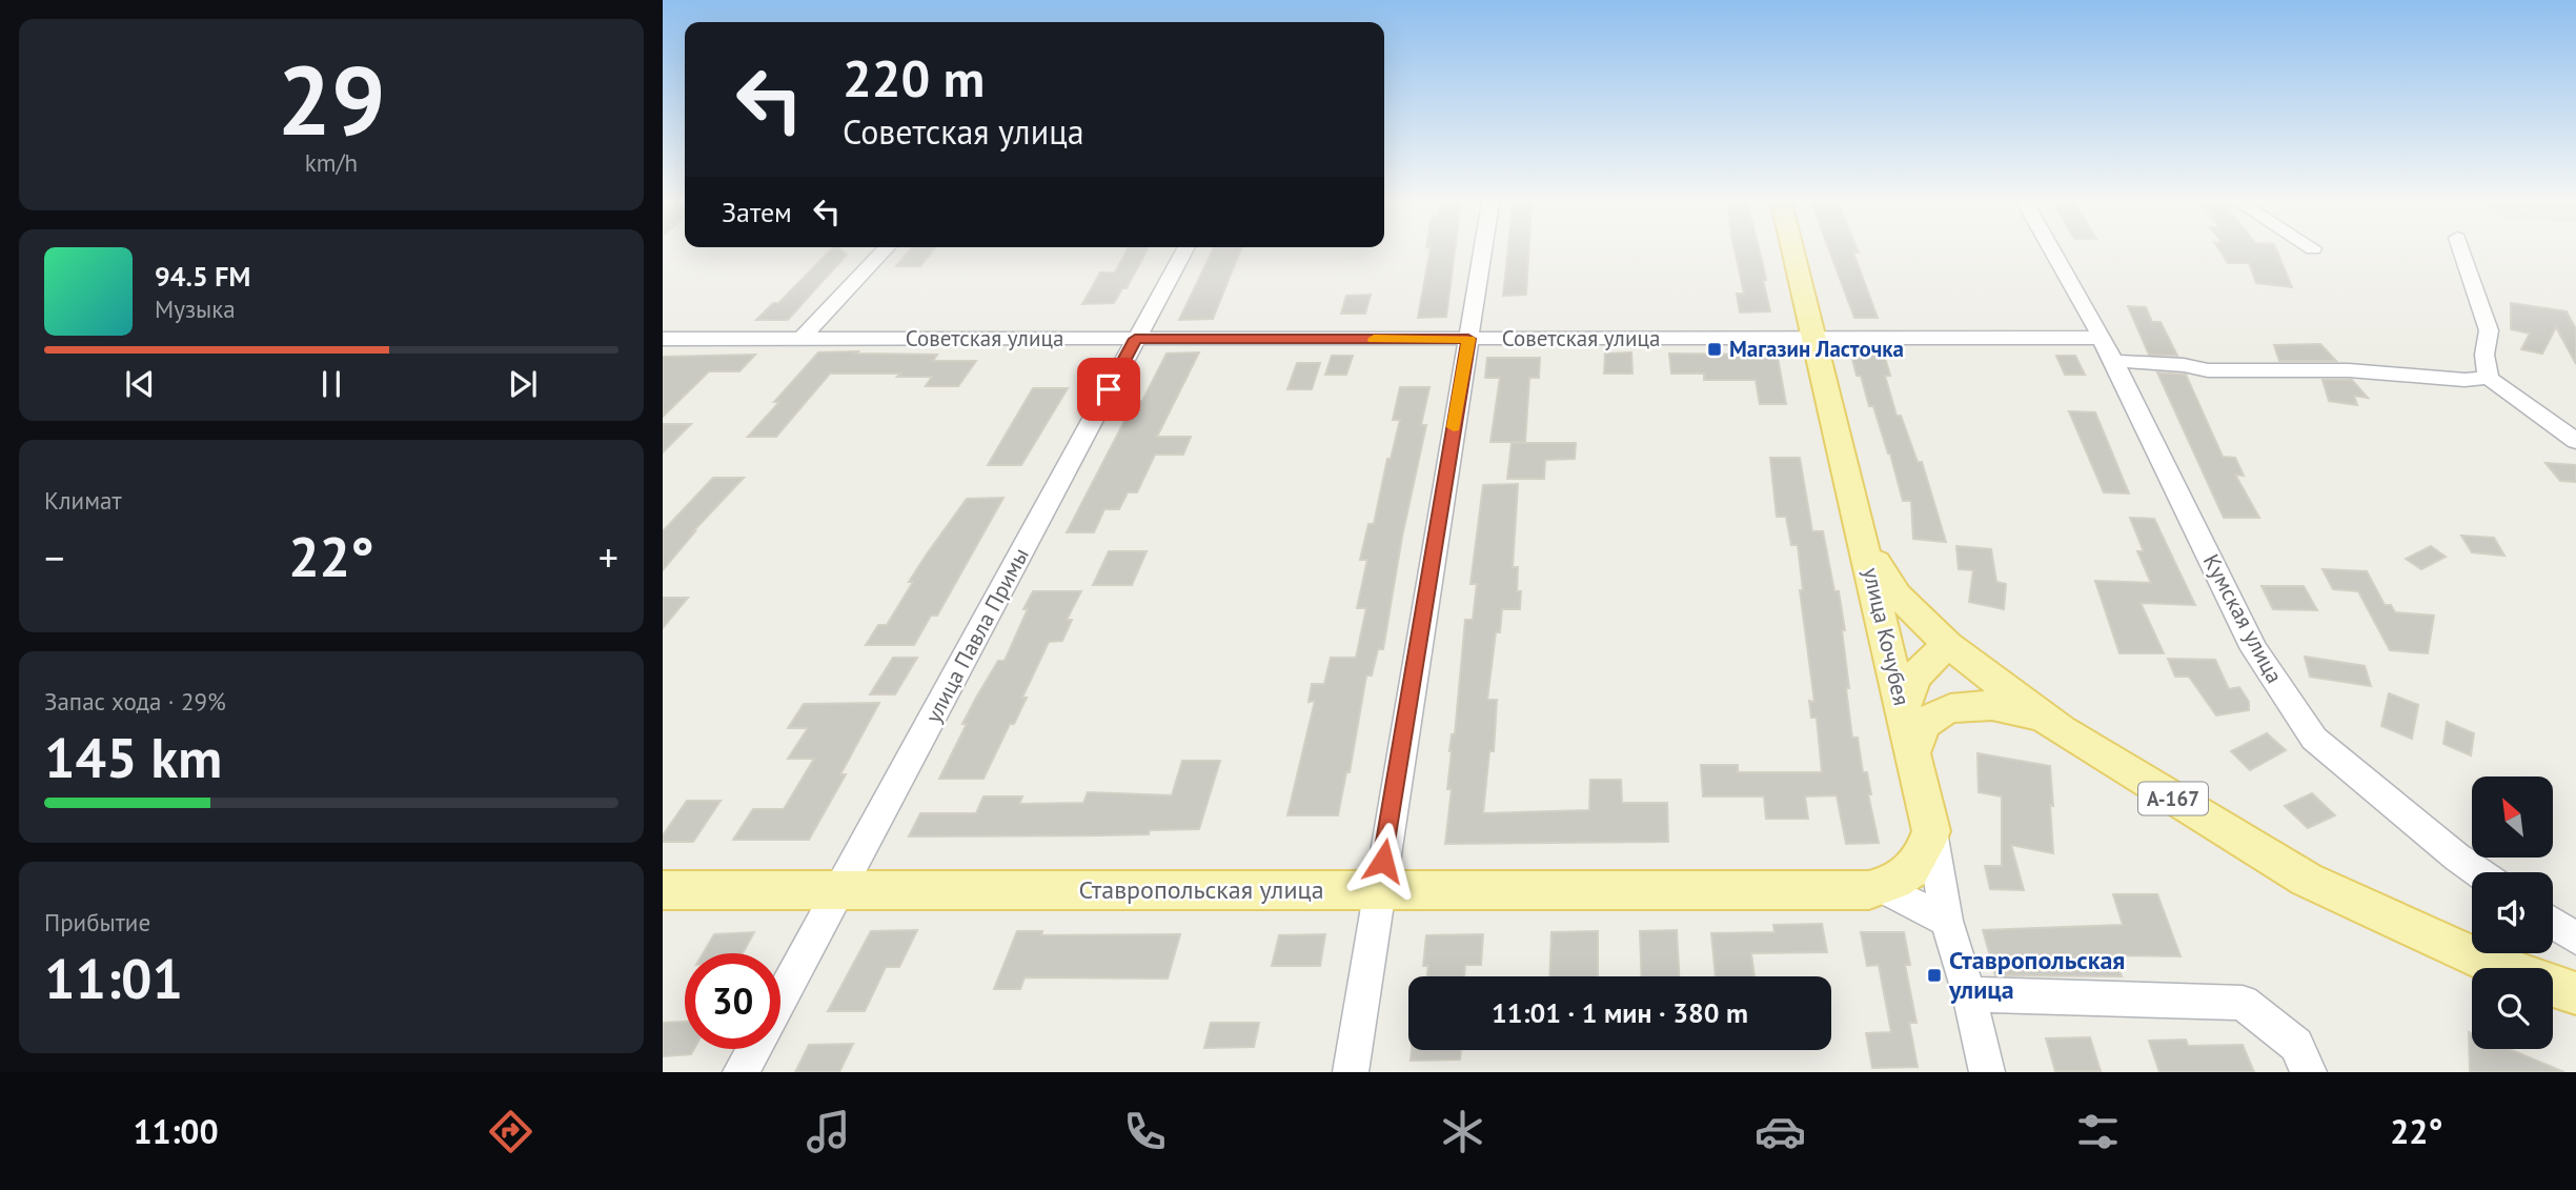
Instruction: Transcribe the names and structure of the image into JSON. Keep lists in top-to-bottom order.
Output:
{
  "streets": {
    "main road": ["улица Кочубея", "А-167", "Ставропольская улица"],
    "street": ["Советская улица", "Кумская улица", "улица Павла Примы"]
  },
  "crossings": [
    ["Советская улица", "Кумская улица"],
    ["Советская улица", "улица Павла Примы"],
    ["Советская улица", "улица Кочубея"],
    ["улица Павла Примы", "Ставропольская улица"],
    ["улица Кочубея", "А-167"],
    ["улица Кочубея", "Ставропольская улица"]
  ],
  "places": {
    "transit": ["Магазин Ласточка", "Ставропольская улица"]
  },
  "north": "top left",
  "page": {
    "tile": [
      ["29", "km/h"],
      "Климат",
      ["Запас хода · 29%", "145 km"],
      ["Прибытие", "11:01"]
    ],
    "turn": ["220 m", "Советская улица"],
    "then": "Затем",
    "song": ["94.5 FM", "Музыка"],
    "heat": ["−", "22°", "+"],
    "limit": "30",
    "trip": "11:01 · 1 мин · 380 m",
    "tabs": ["11:00", "22°"]
  }
}
